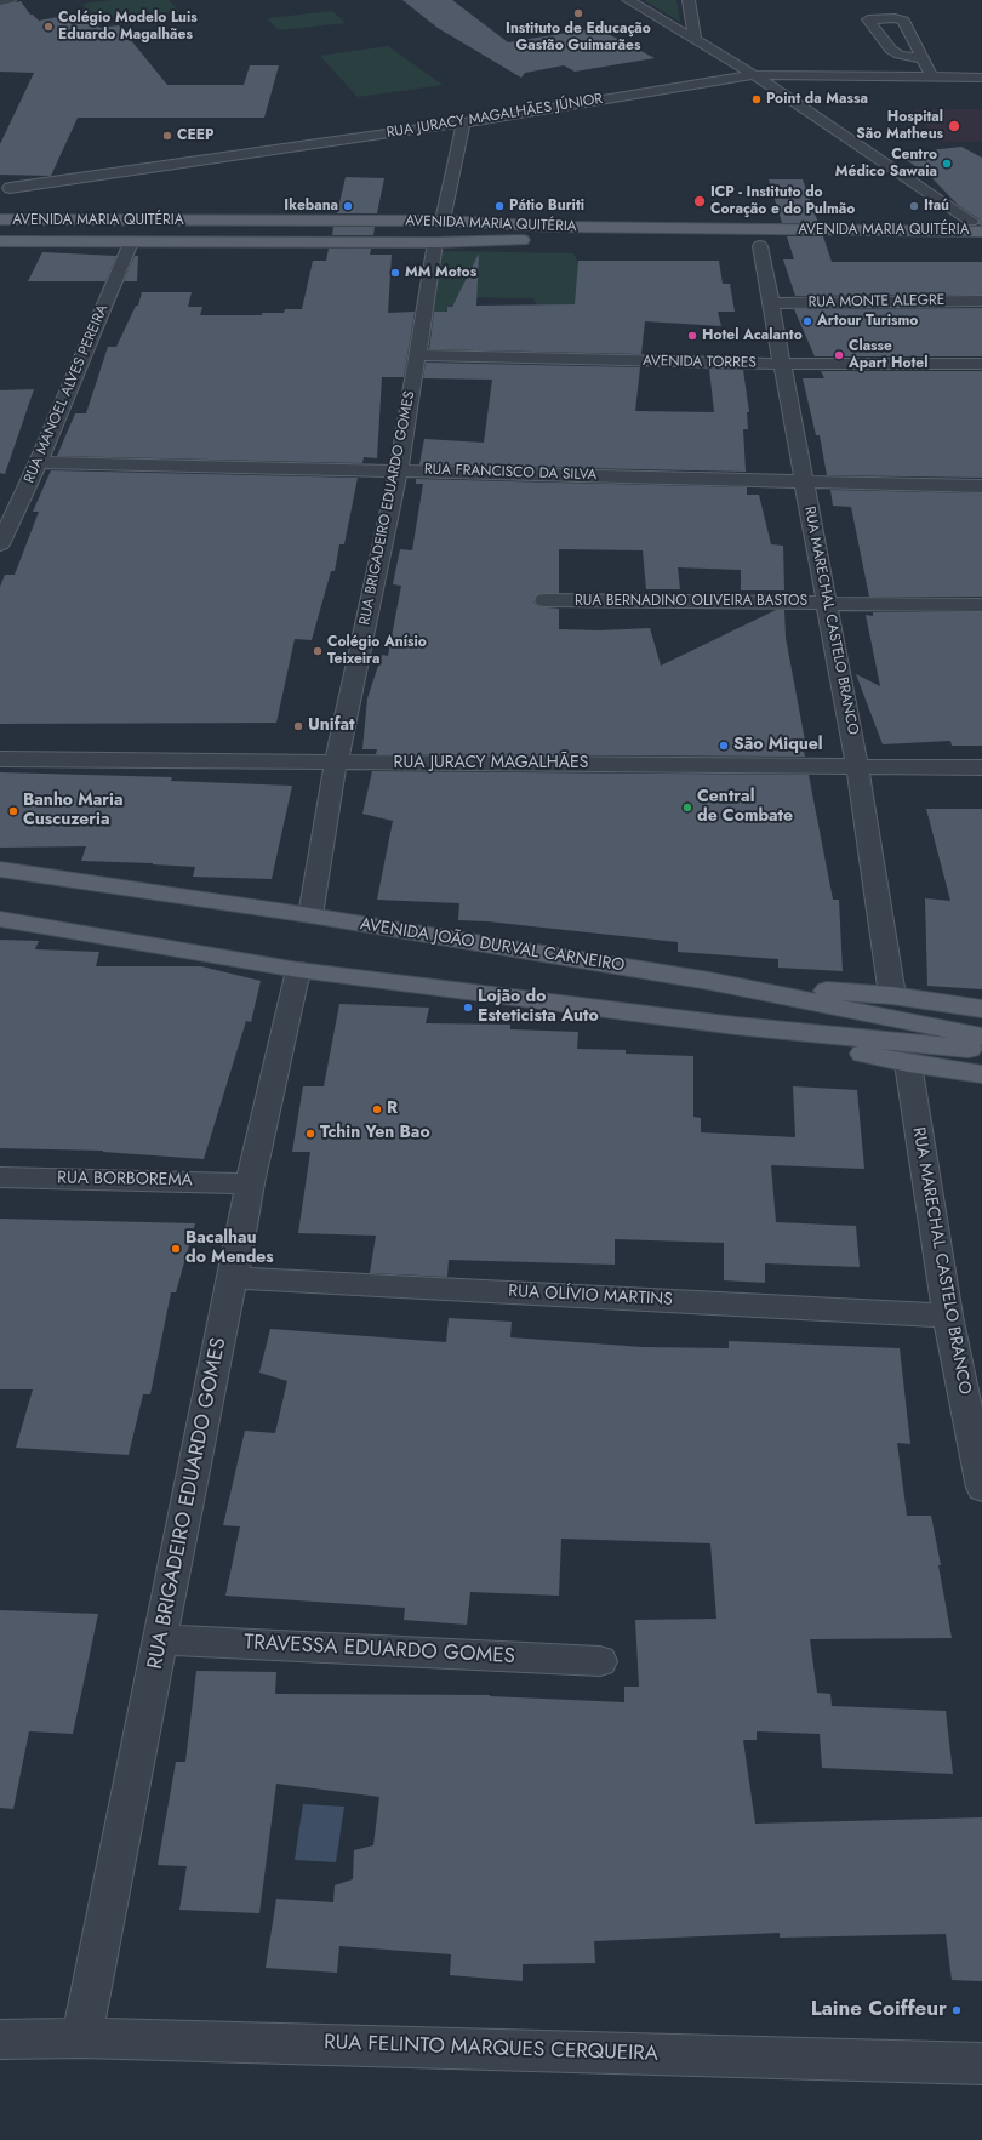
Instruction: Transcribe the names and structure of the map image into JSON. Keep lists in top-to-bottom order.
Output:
{
  "streets": {
    "main road": ["AVENIDA MARIA QUITÉRIA", "AVENIDA JOÃO DURVAL CARNEIRO"],
    "street": [
      "RUA JURACY MAGALHÃES JÚNIOR",
      "RUA MONTE ALEGRE",
      "AVENIDA TORRES",
      "RUA MANOEL ALVES PEREIRA",
      "RUA FRANCISCO DA SILVA",
      "RUA BRIGADEIRO EDUARDO GOMES",
      "RUA BERNADINO OLIVEIRA BASTOS",
      "RUA MARECHAL CASTELO BRANCO",
      "RUA JURACY MAGALHÃES",
      "RUA BORBOREMA",
      "RUA OLÍVIO MARTINS",
      "TRAVESSA EDUARDO GOMES",
      "RUA FELINTO MARQUES CERQUEIRA"
    ]
  },
  "crossings": [
    ["AVENIDA MARIA QUITÉRIA", "RUA MANOEL ALVES PEREIRA"],
    ["AVENIDA MARIA QUITÉRIA", "RUA BRIGADEIRO EDUARDO GOMES"],
    ["RUA MONTE ALEGRE", "RUA MARECHAL CASTELO BRANCO"],
    ["AVENIDA TORRES", "RUA BRIGADEIRO EDUARDO GOMES"],
    ["AVENIDA TORRES", "RUA MARECHAL CASTELO BRANCO"],
    ["RUA MANOEL ALVES PEREIRA", "RUA FRANCISCO DA SILVA"],
    ["RUA FRANCISCO DA SILVA", "RUA BRIGADEIRO EDUARDO GOMES"],
    ["RUA FRANCISCO DA SILVA", "RUA MARECHAL CASTELO BRANCO"],
    ["RUA BRIGADEIRO EDUARDO GOMES", "RUA JURACY MAGALHÃES"],
    ["RUA BRIGADEIRO EDUARDO GOMES", "AVENIDA JOÃO DURVAL CARNEIRO"],
    ["RUA BRIGADEIRO EDUARDO GOMES", "RUA BORBOREMA"],
    ["RUA BRIGADEIRO EDUARDO GOMES", "RUA OLÍVIO MARTINS"],
    ["RUA BRIGADEIRO EDUARDO GOMES", "TRAVESSA EDUARDO GOMES"],
    ["RUA BRIGADEIRO EDUARDO GOMES", "RUA FELINTO MARQUES CERQUEIRA"],
    ["RUA BERNADINO OLIVEIRA BASTOS", "RUA MARECHAL CASTELO BRANCO"],
    ["RUA MARECHAL CASTELO BRANCO", "RUA JURACY MAGALHÃES"],
    ["RUA MARECHAL CASTELO BRANCO", "RUA OLÍVIO MARTINS"]
  ],
  "places": [
    "Instituto de Educação Gastão Guimarães",
    "Colégio Modelo Luis Eduardo Magalhães",
    "Point da Massa",
    "Hospital São Matheus",
    "CEEP",
    "Centro Médico Sawaia",
    "ICP - Instituto do Coração e do Pulmão",
    "Ikebana",
    "Pátio Buriti",
    "Itaú",
    "MM Motos",
    "Artour Turismo",
    "Hotel Acalanto",
    "Classe Apart Hotel",
    "Colégio Anísio Teixeira",
    "Unifat",
    "São Miquel",
    "Central de Combate",
    "Banho Maria Cuscuzeria",
    "Lojão do Esteticista Auto",
    "R",
    "Tchin Yen Bao",
    "Bacalhau do Mendes",
    "Laine Coiffeur"
  ]
}
